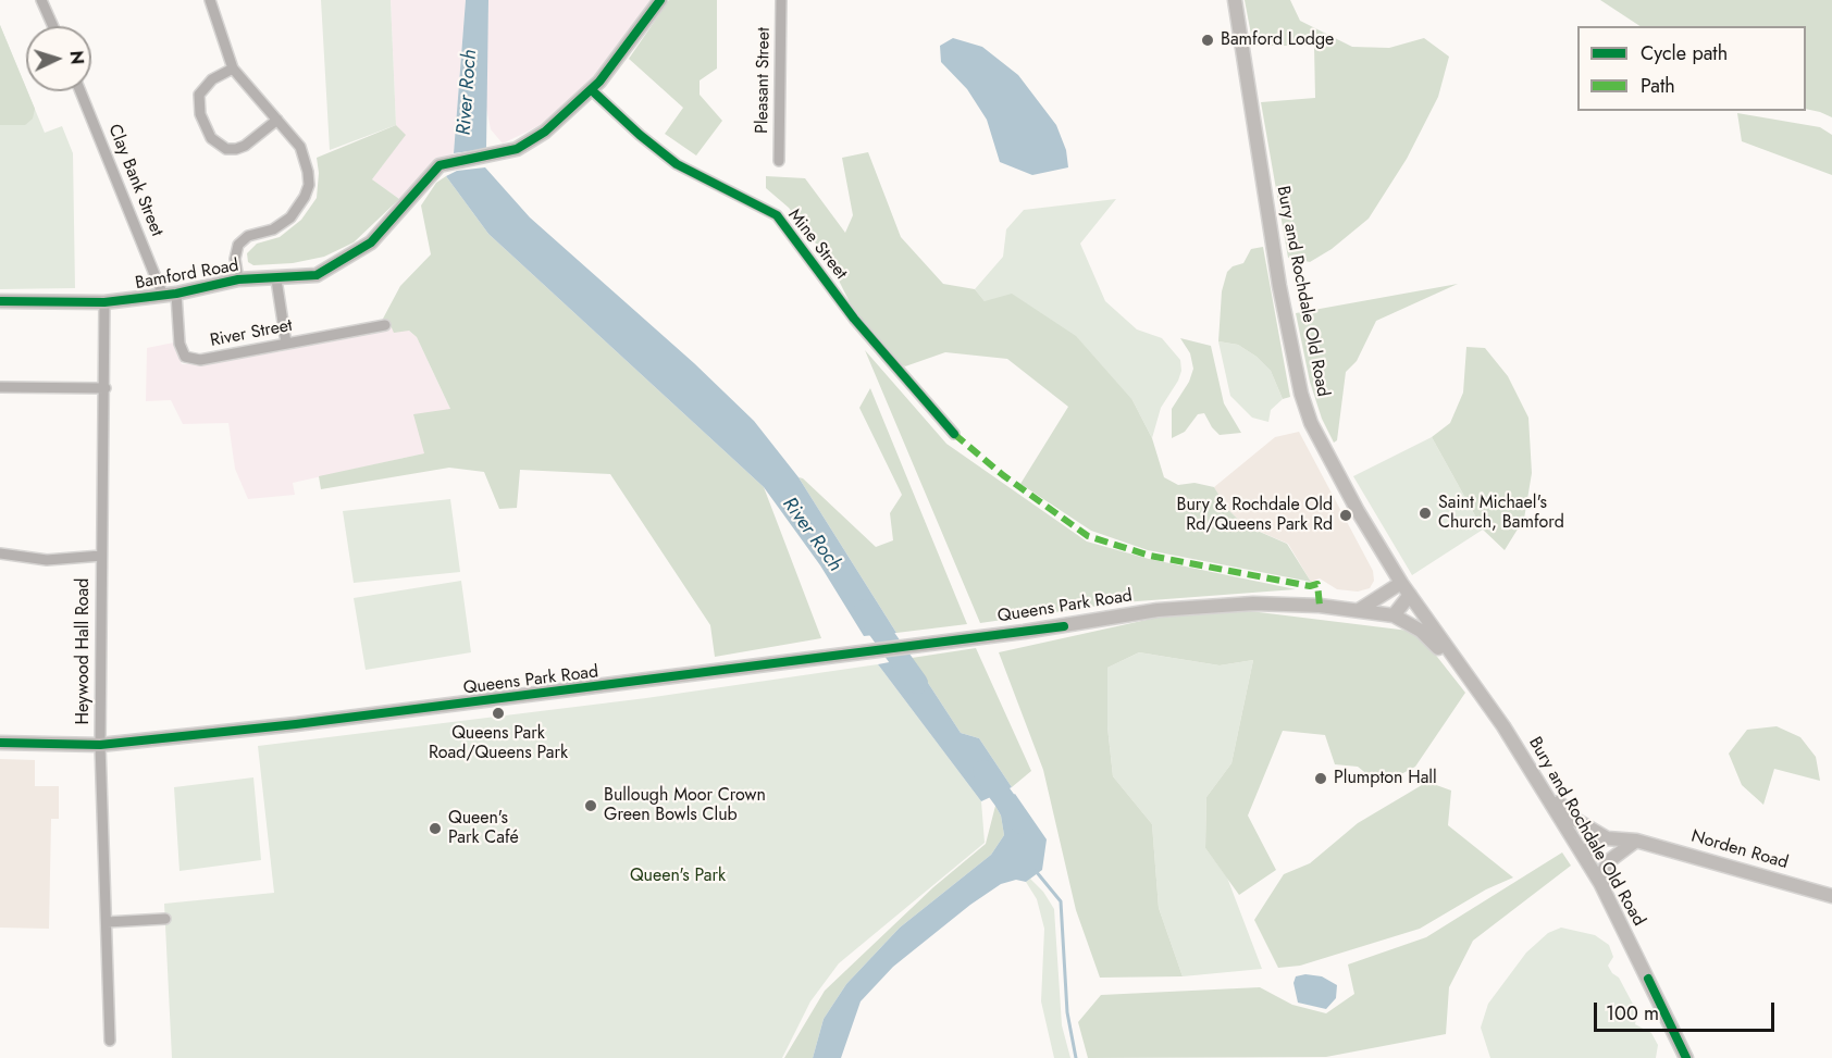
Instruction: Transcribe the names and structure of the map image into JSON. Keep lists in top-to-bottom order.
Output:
{
  "streets": {
    "street": [
      "Pleasant Street",
      "Clay Bank Street",
      "Mine Street",
      "Bamford Road",
      "Bury and Rochdale Old Road",
      "River Street",
      "Queens Park Road",
      "Heywood Hall Road",
      "Norden Road"
    ]
  },
  "crossings": [
    ["Clay Bank Street", "Bamford Road"],
    ["Clay Bank Street", "River Street"],
    ["Mine Street", "Bamford Road"],
    ["Bamford Road", "River Street"],
    ["Bamford Road", "Heywood Hall Road"],
    ["Bury and Rochdale Old Road", "Queens Park Road"],
    ["Queens Park Road", "Heywood Hall Road"]
  ],
  "water": ["River Roch"],
  "parks": ["Queen's Park"],
  "places": [
    "Bamford Lodge",
    "Saint Michael's Church, Bamford",
    "Bury & Rochdale Old Rd/Queens Park Rd",
    "Queens Park Road/Queens Park",
    "Plumpton Hall",
    "Bullough Moor Crown Green Bowls Club",
    "Queen's Park Café"
  ],
  "legend": ["Cycle path", "Path"],
  "scale_bar": "100 m",
  "north": "right"
}
